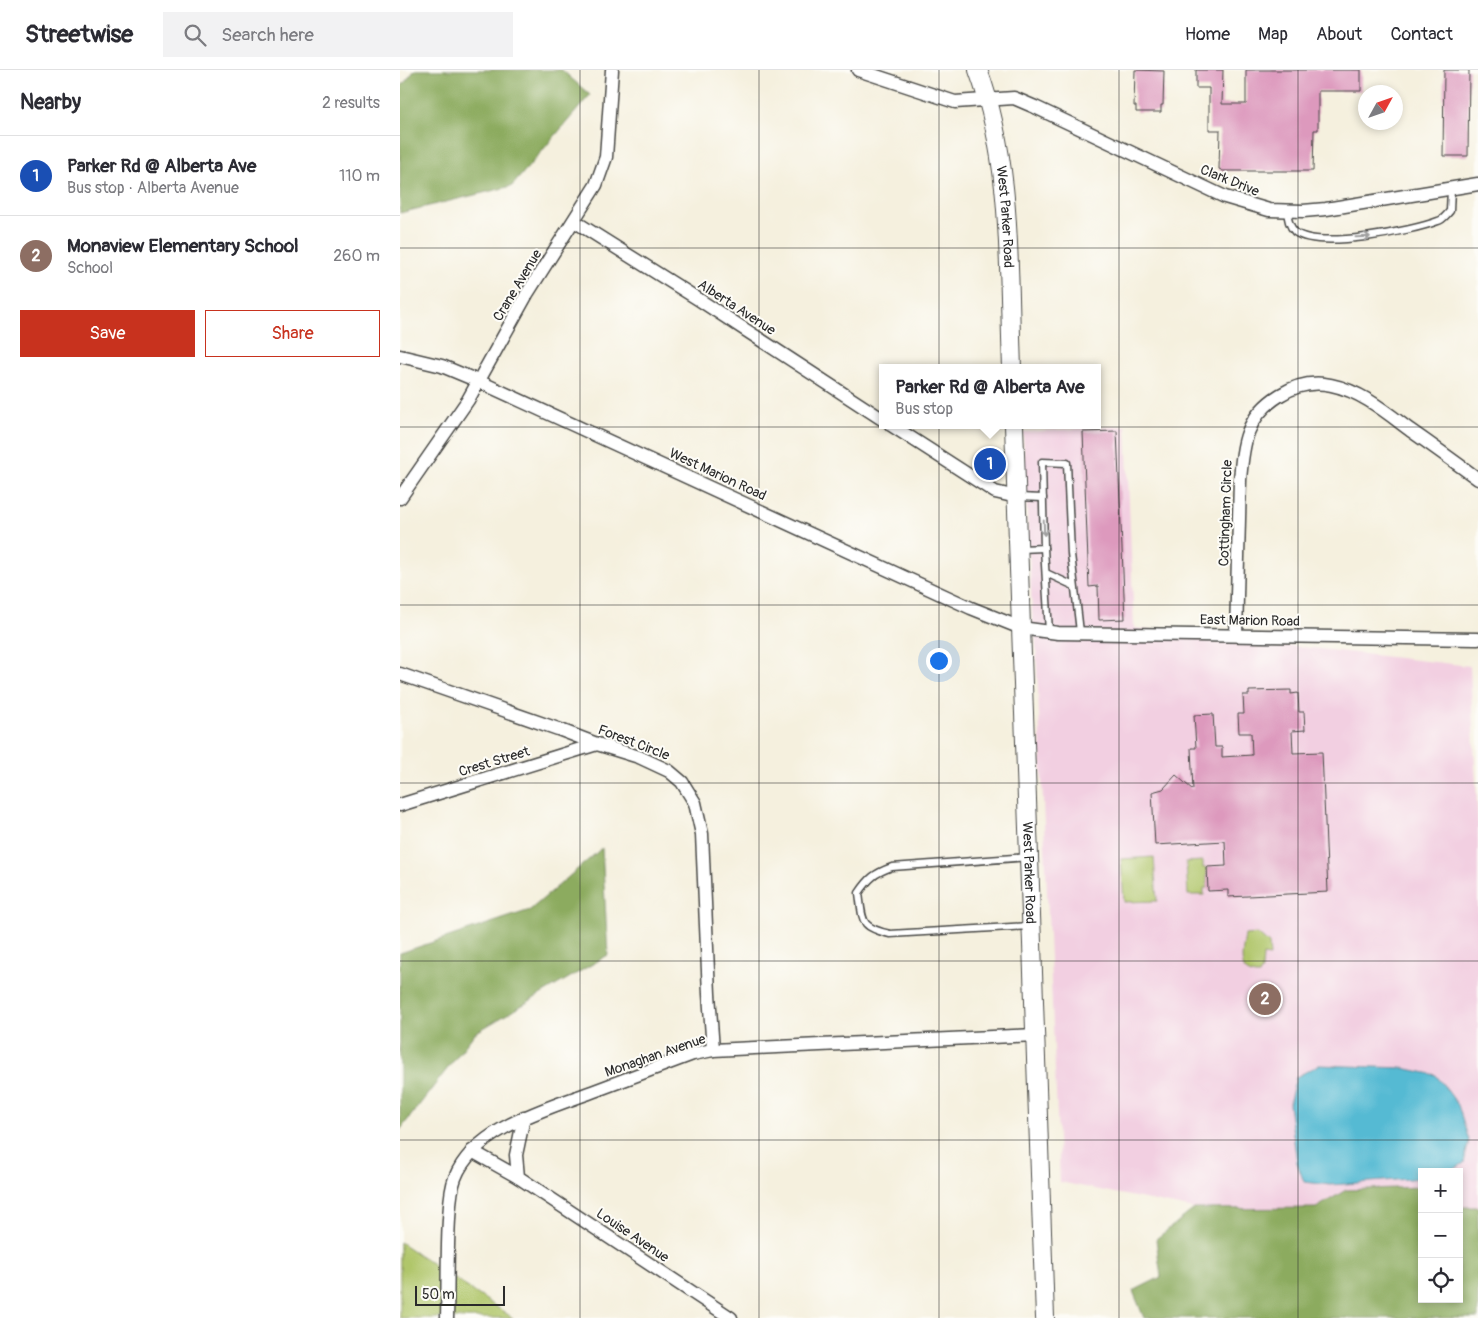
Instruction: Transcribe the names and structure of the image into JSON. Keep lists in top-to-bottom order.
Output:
{
  "streets": {
    "street": [
      "Clark Drive",
      "West Parker Road",
      "Crane Avenue",
      "Alberta Avenue",
      "West Marion Road",
      "Cottingham Circle",
      "East Marion Road",
      "Forest Circle",
      "Crest Street",
      "Monaghan Avenue",
      "Louise Avenue"
    ]
  },
  "crossings": [
    ["Clark Drive", "West Parker Road"],
    ["West Parker Road", "West Marion Road"],
    ["West Parker Road", "East Marion Road"],
    ["West Parker Road", "Monaghan Avenue"],
    ["Crane Avenue", "Alberta Avenue"],
    ["Crane Avenue", "West Marion Road"],
    ["West Marion Road", "East Marion Road"],
    ["Cottingham Circle", "East Marion Road"],
    ["Forest Circle", "Crest Street"],
    ["Forest Circle", "Monaghan Avenue"],
    ["Monaghan Avenue", "Louise Avenue"]
  ],
  "scale_bar": "50 m",
  "north": "top right",
  "page": {
    "header": "Streetwise",
    "search": "Search here",
    "nav": [
      "Home",
      "Map",
      "About",
      "Contact"
    ],
    "heading": ["Nearby", "2 results"],
    "list": [
      {
        "mark": "1",
        "name": "Parker Rd @ Alberta Ave",
        "note": "Bus stop · Alberta Avenue",
        "value": "110 m"
      },
      {
        "mark": "2",
        "name": "Monaview Elementary School",
        "note": "School",
        "value": "260 m"
      }
    ],
    "buttons": ["Save", "Share"],
    "popup": ["Parker Rd @ Alberta Ave", "Bus stop"],
    "pins": ["1", "2"],
    "map_buttons": ["+", "−"],
    "scale": "50 m"
  }
}
